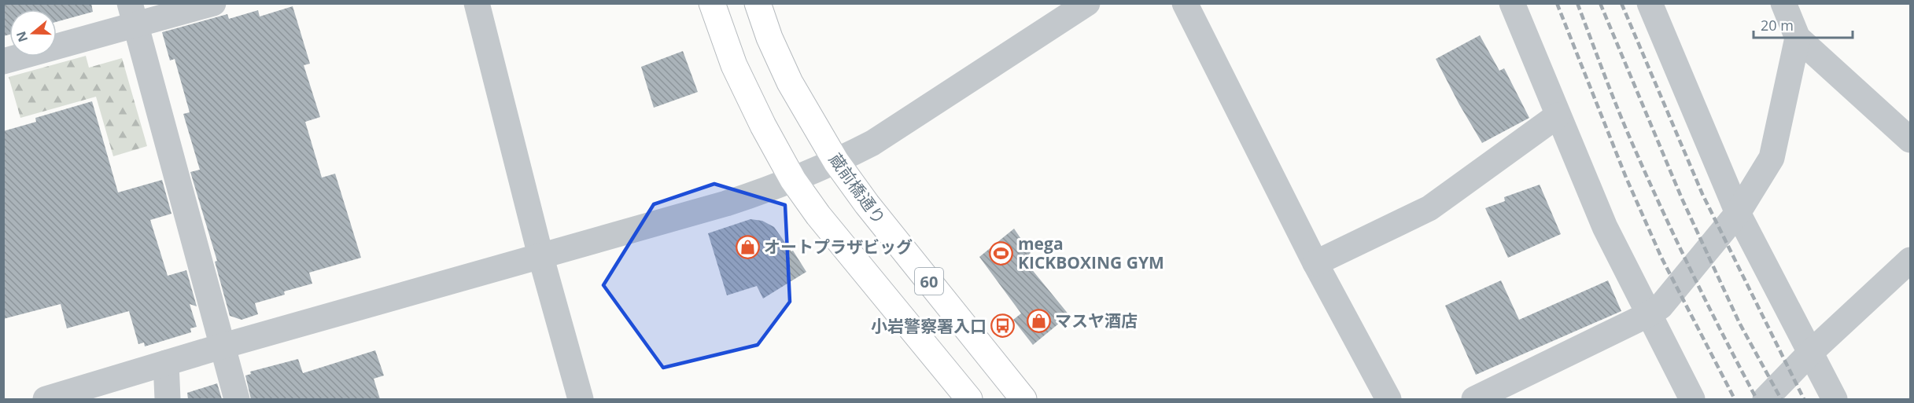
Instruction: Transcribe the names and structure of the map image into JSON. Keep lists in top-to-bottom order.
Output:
{
  "streets": {
    "main road": ["蔵前橋通り", "60"]
  },
  "places": {
    "shop": ["オートプラザビッグ", "マスヤ酒店"],
    "sports": ["mega KICKBOXING GYM"],
    "bus stop": ["小岩警察署入口"]
  },
  "scale_bar": "20 m",
  "north": "left"
}
